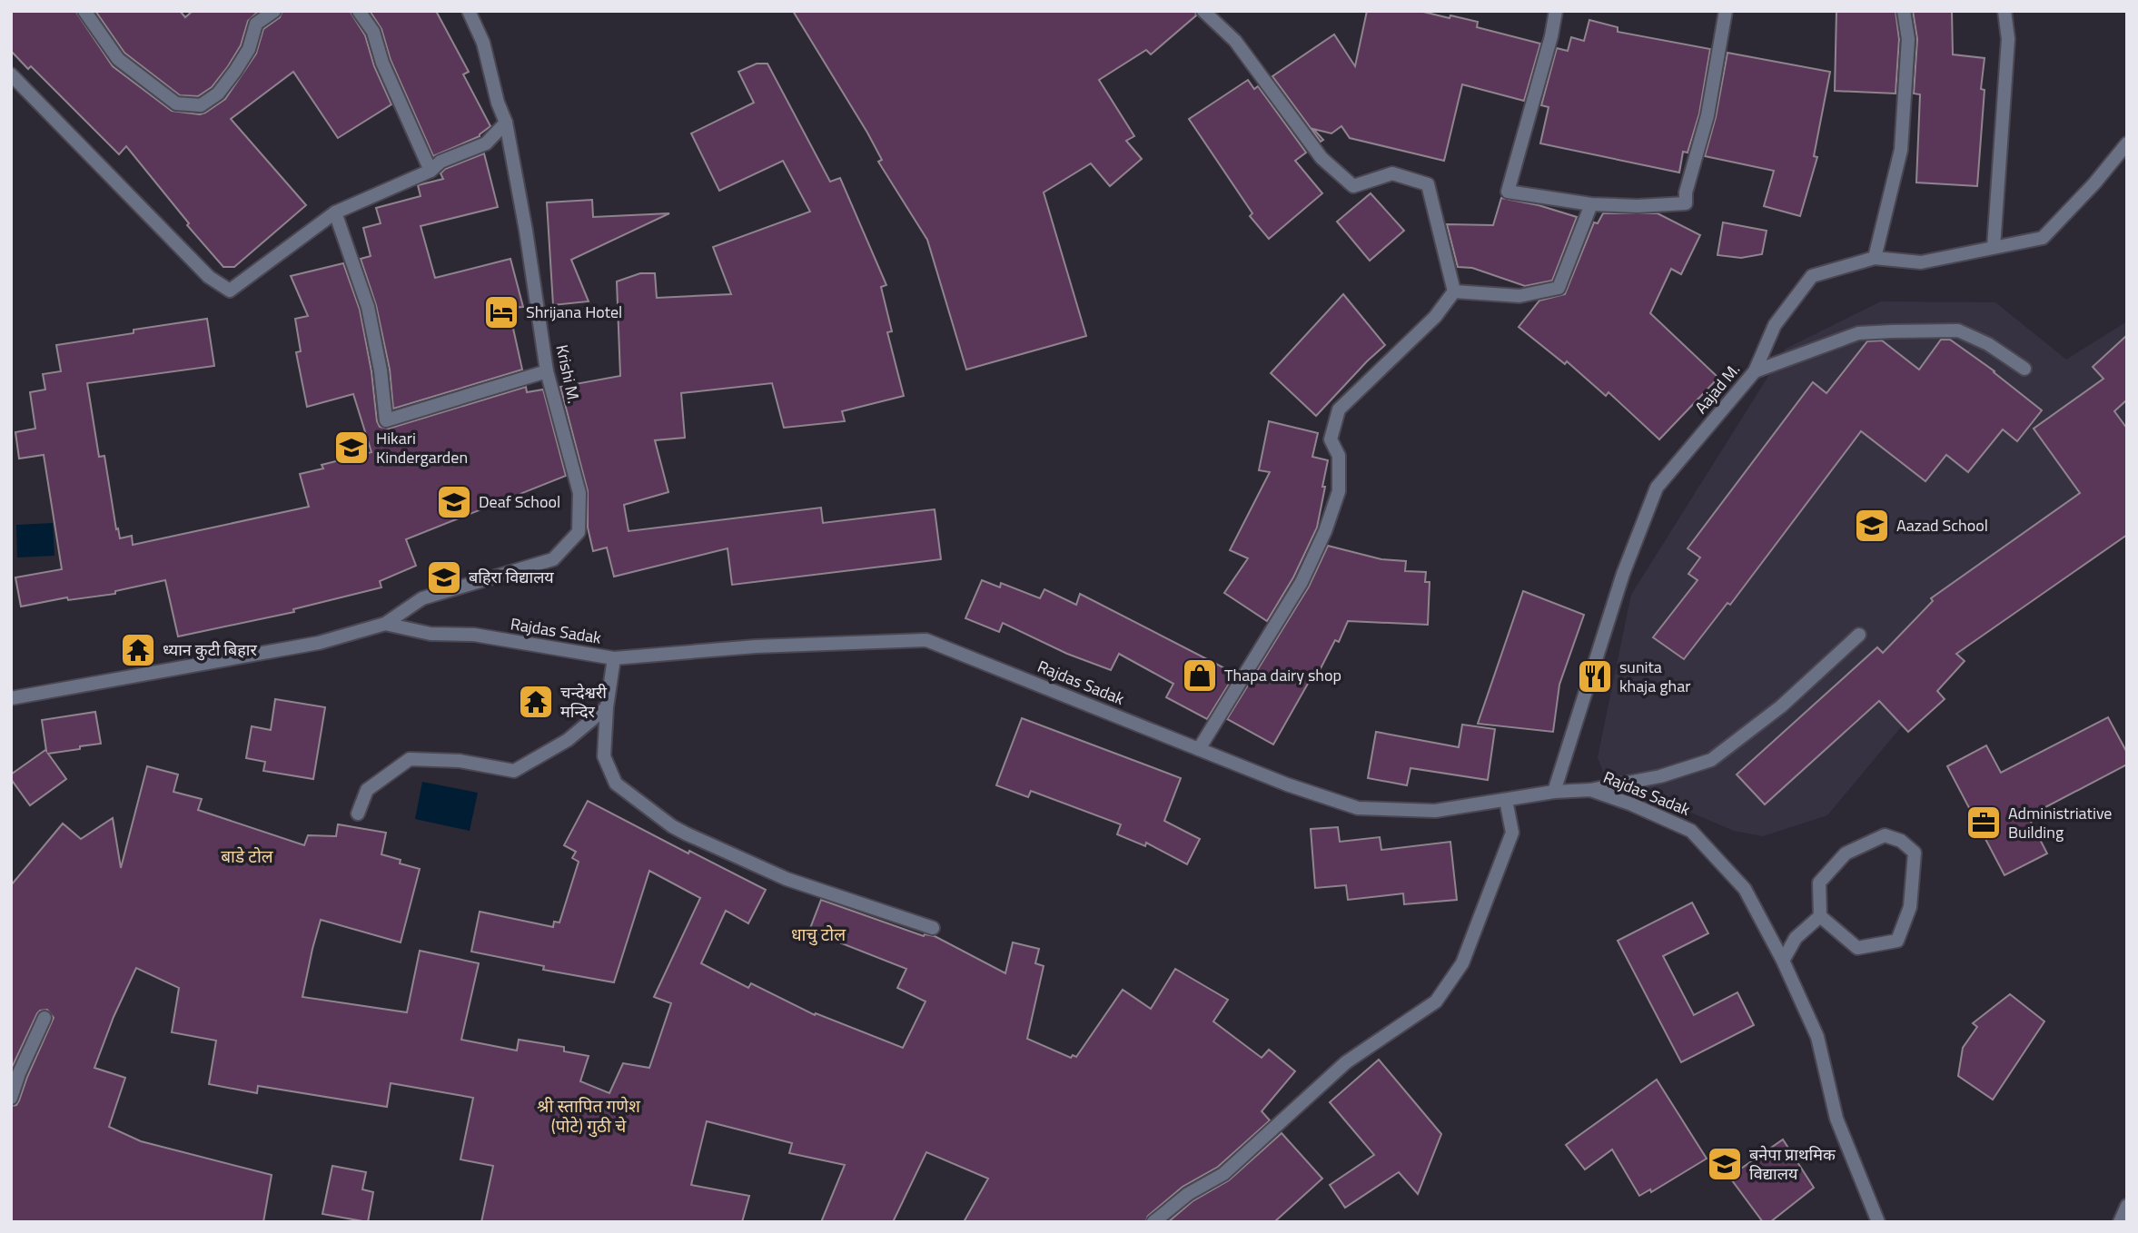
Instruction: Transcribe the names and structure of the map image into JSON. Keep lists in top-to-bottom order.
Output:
{
  "streets": {
    "street": ["Krishi M.", "Aajad M.", "Rajdas Sadak"]
  },
  "crossings": [
    ["Krishi M.", "Rajdas Sadak"],
    ["Aajad M.", "Rajdas Sadak"]
  ],
  "districts": ["बाडे टोल", "धाचु टोल", "श्री स्तापित गणेश (पोटे) गुठी चे"],
  "places": {
    "hotel": ["Shrijana Hotel"],
    "school or university": [
      "Hikari Kindergarden",
      "Deaf School",
      "Aazad School",
      "बहिरा विद्यालय",
      "बनेपा प्राथमिक विद्यालय"
    ],
    "temple": ["ध्यान कुटी बिहार", "चन्देश्वरी मन्दिर"],
    "shop": ["Thapa dairy shop"],
    "restaurant": ["sunita khaja ghar"],
    "office": ["Administriative Building"]
  }
}
